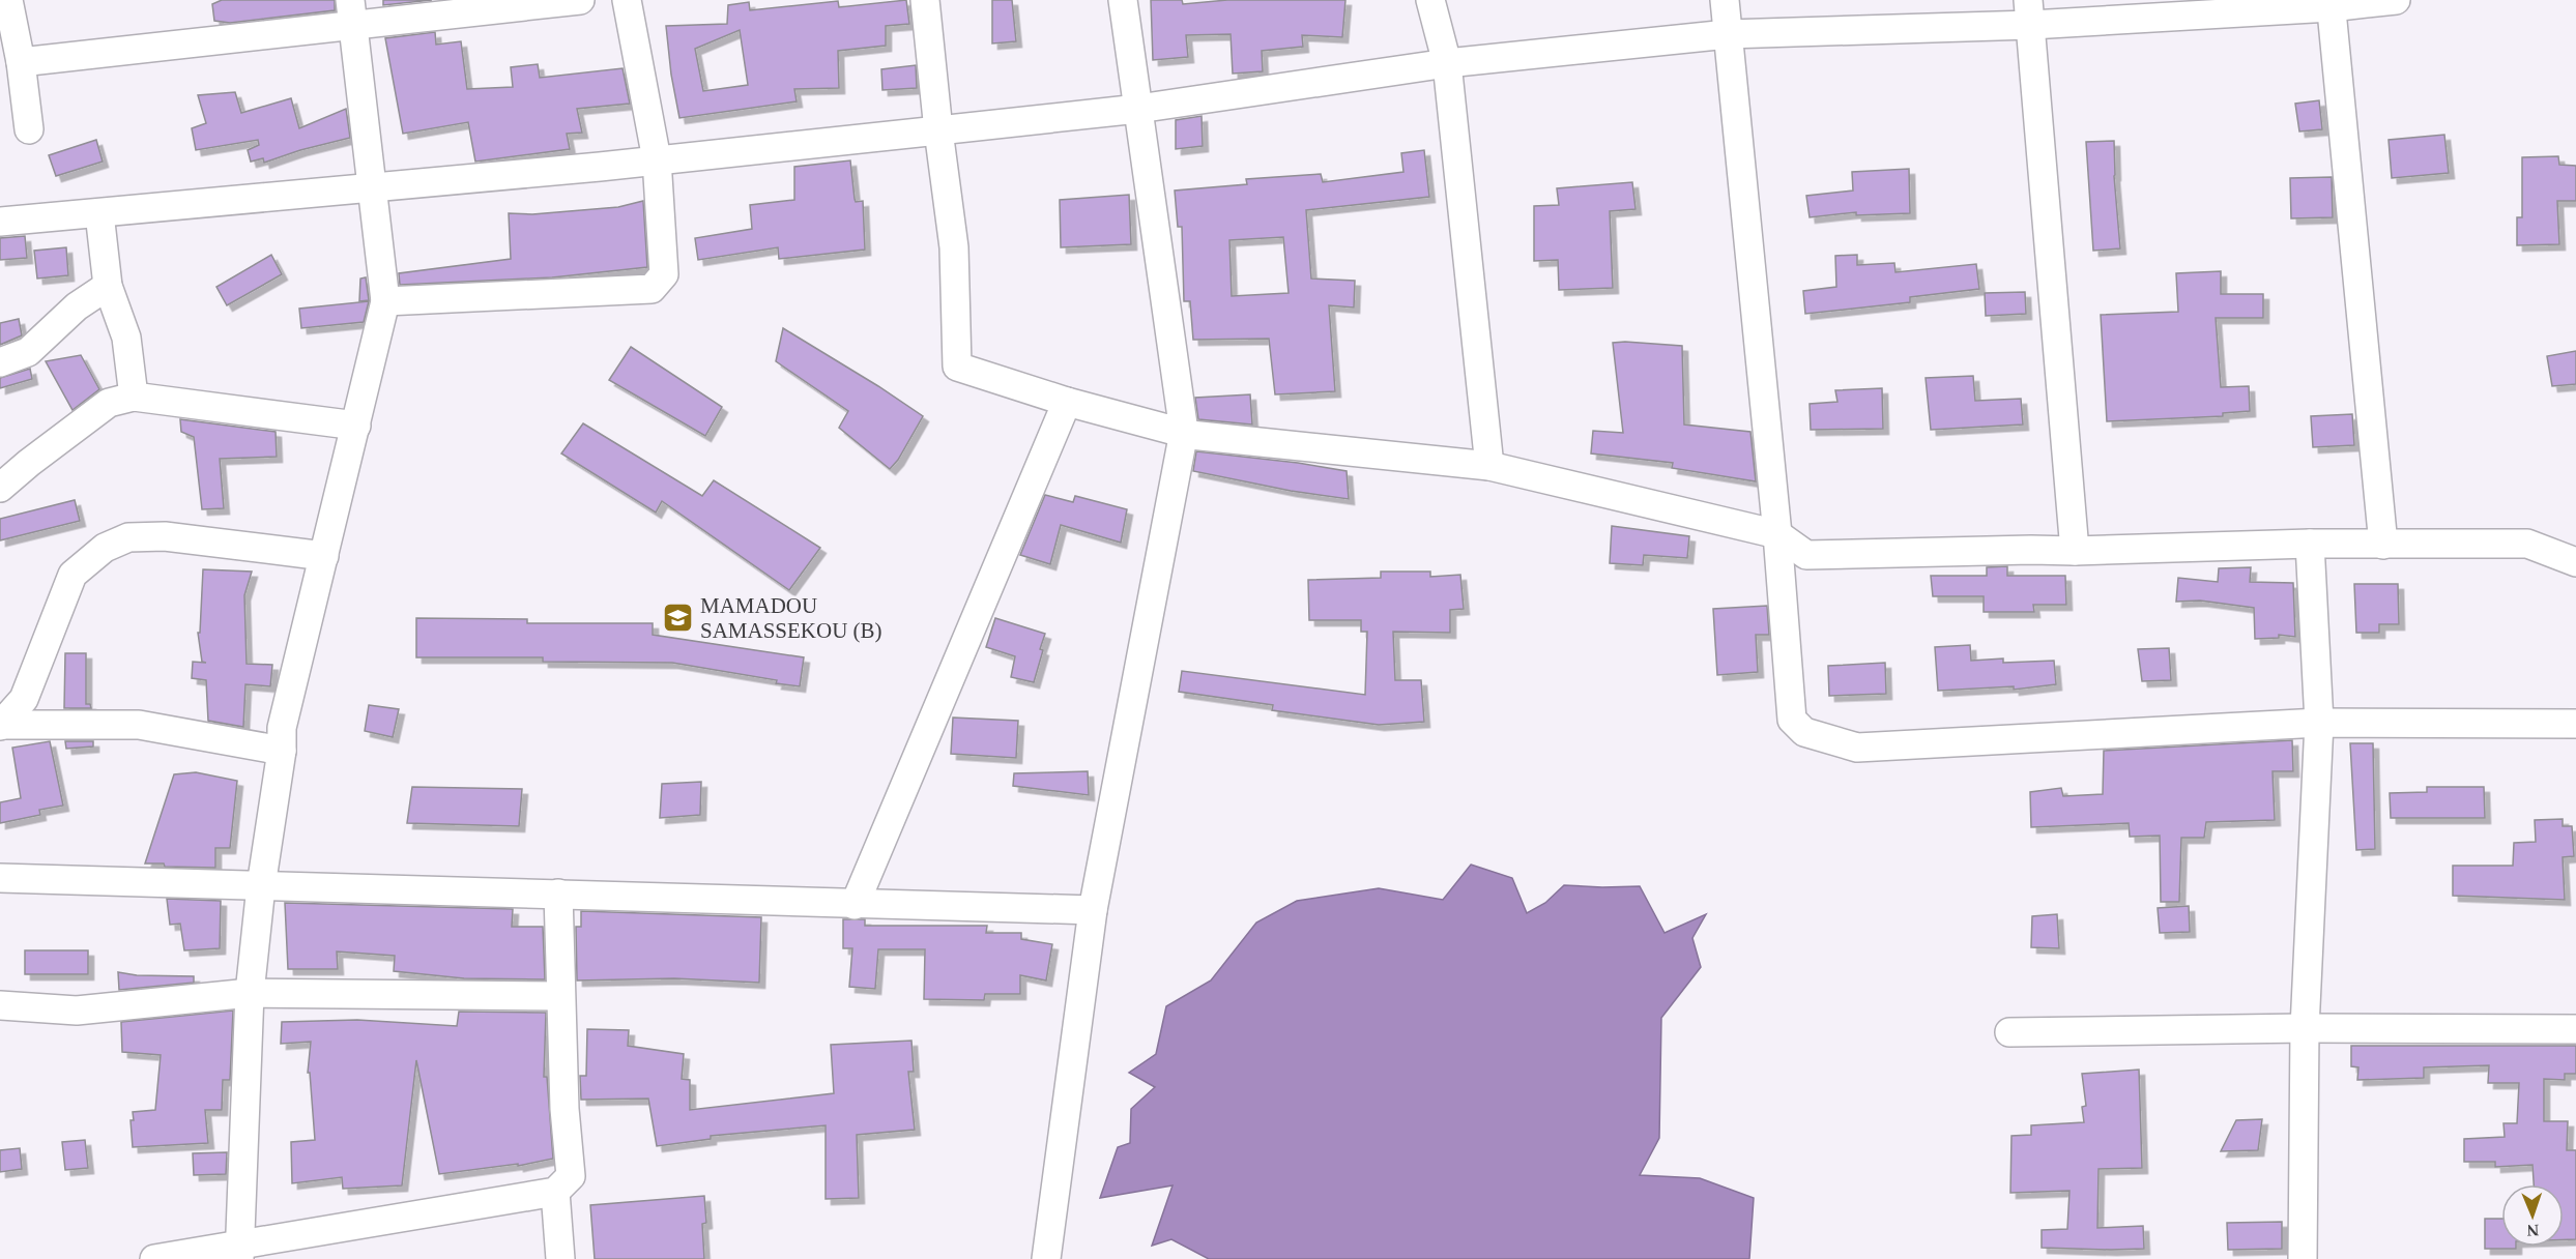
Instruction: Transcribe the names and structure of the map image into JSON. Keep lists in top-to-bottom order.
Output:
{
  "places": {
    "school or university": ["MAMADOU SAMASSEKOU (B)"]
  },
  "north": "bottom"
}
